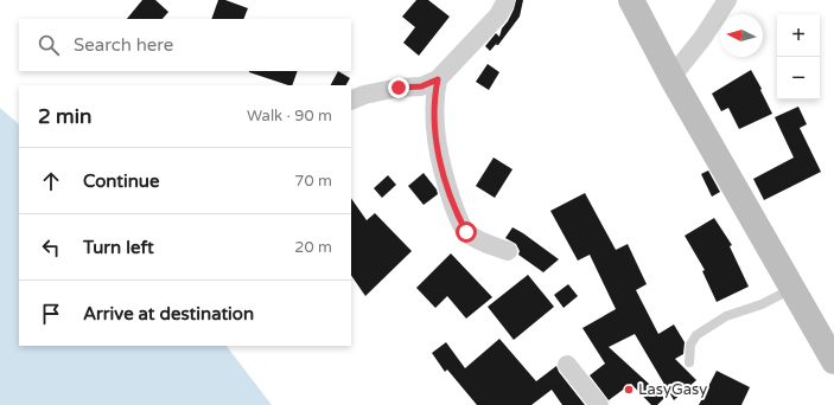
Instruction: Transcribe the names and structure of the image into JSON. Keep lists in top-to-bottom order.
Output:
{
  "places": ["LasyGasy"],
  "north": "left",
  "page": {
    "map_buttons": ["+", "−"],
    "search": "Search here",
    "heading": ["2 min", "Walk · 90 m"],
    "list": [
      ["Continue", "70 m"],
      ["Turn left", "20 m"],
      "Arrive at destination"
    ]
  }
}
